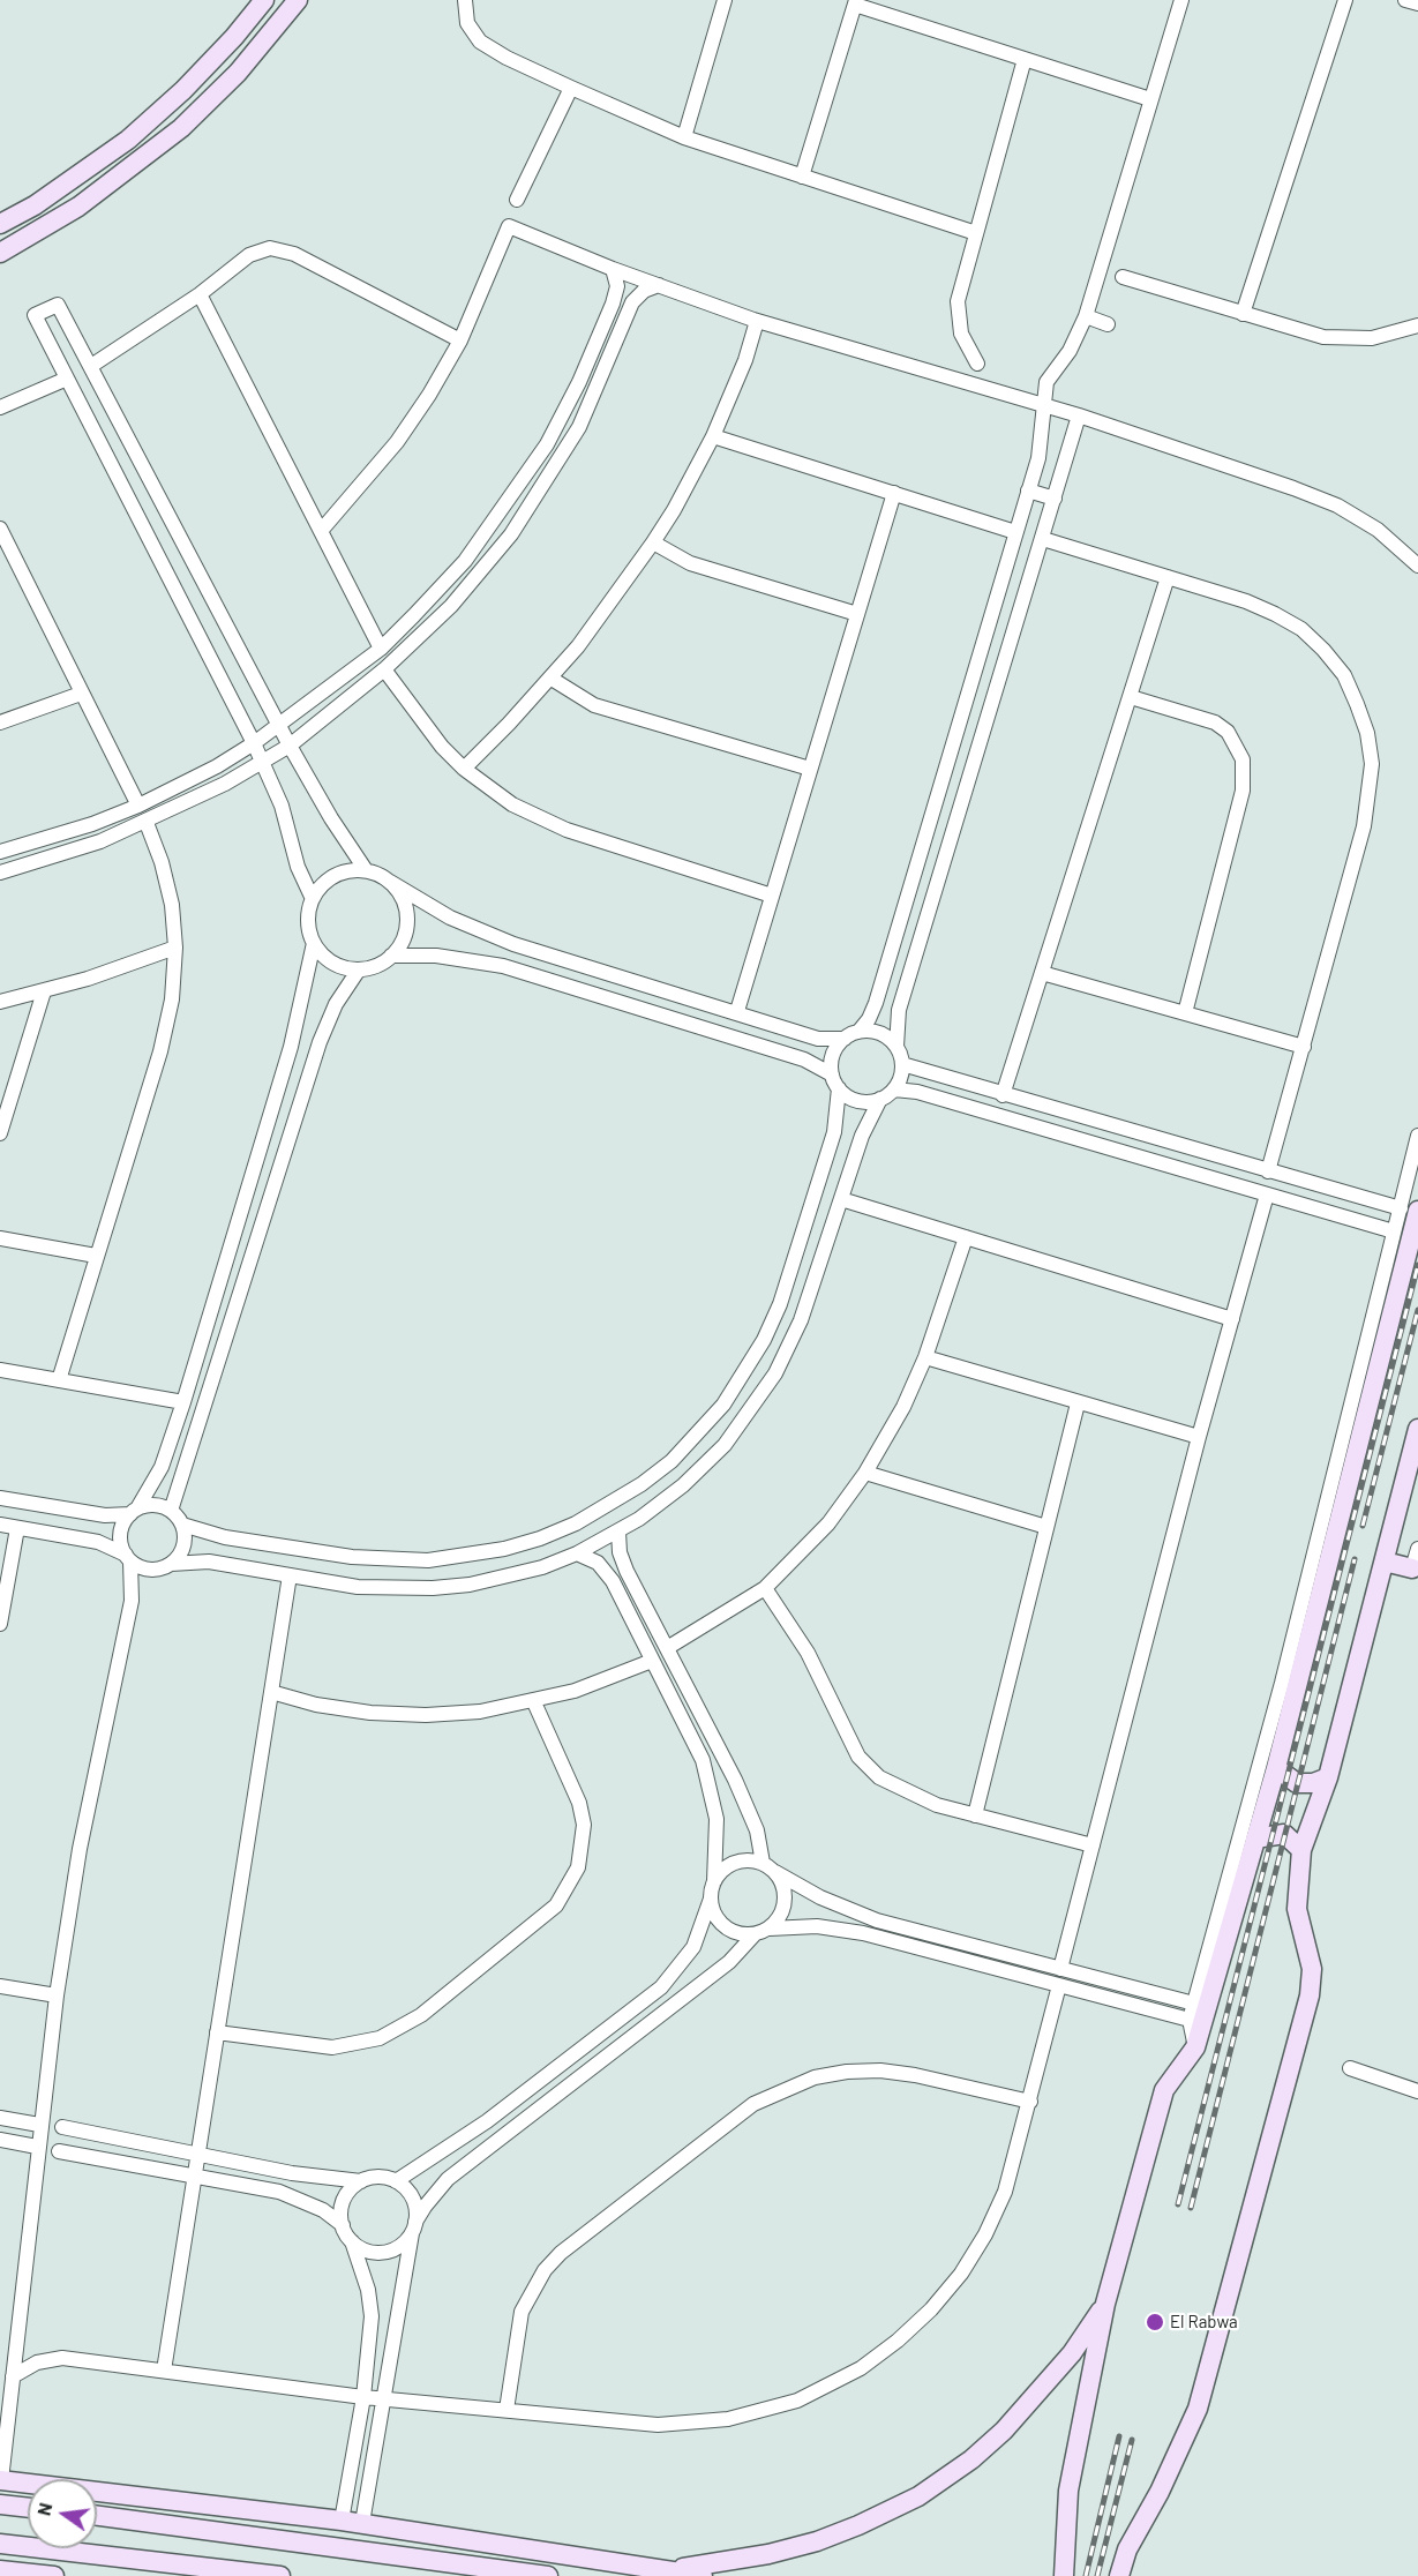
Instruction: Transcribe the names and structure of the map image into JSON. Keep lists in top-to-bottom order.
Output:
{
  "places": ["El Rabwa"],
  "north": "left"
}
